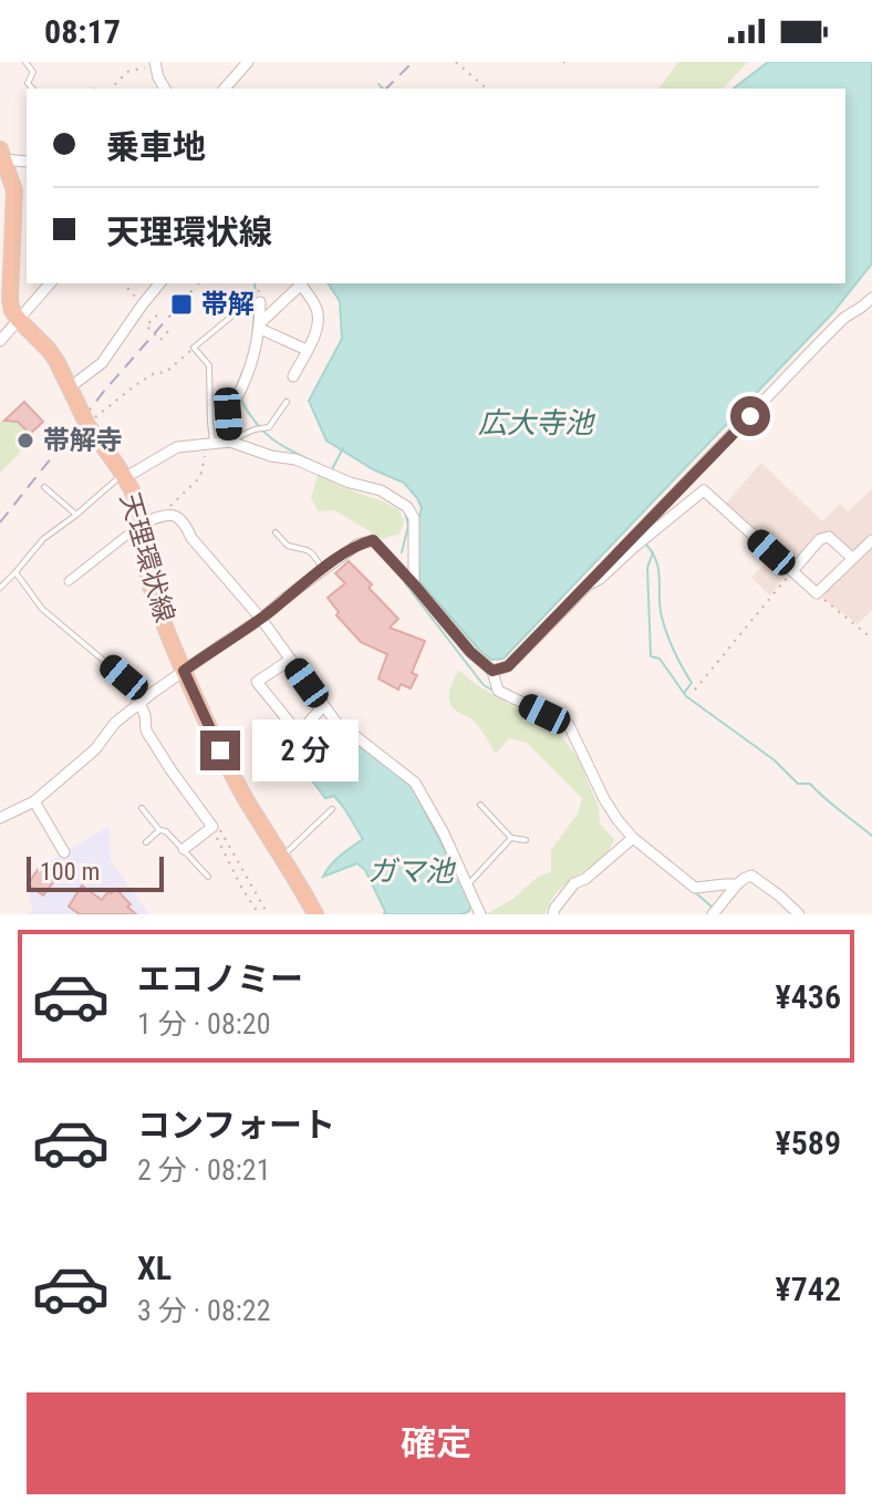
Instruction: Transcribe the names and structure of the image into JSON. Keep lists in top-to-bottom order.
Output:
{
  "streets": {
    "main road": ["天理環状線"]
  },
  "water": ["広大寺池", "ガマ池"],
  "places": {
    "transit": ["帯解"],
    "other": ["帯解寺"]
  },
  "scale_bar": "100 m",
  "page": {
    "status": "08:17",
    "banner": ["乗車地", "天理環状線"],
    "bubble": "2 分",
    "scale": "100 m",
    "list": [
      {
        "name": "エコノミー",
        "note": "1 分 · 08:20",
        "value": "¥436"
      },
      {
        "name": "コンフォート",
        "note": "2 分 · 08:21",
        "value": "¥589"
      },
      {
        "name": "XL",
        "note": "3 分 · 08:22",
        "value": "¥742"
      }
    ],
    "buttons": "確定"
  }
}
